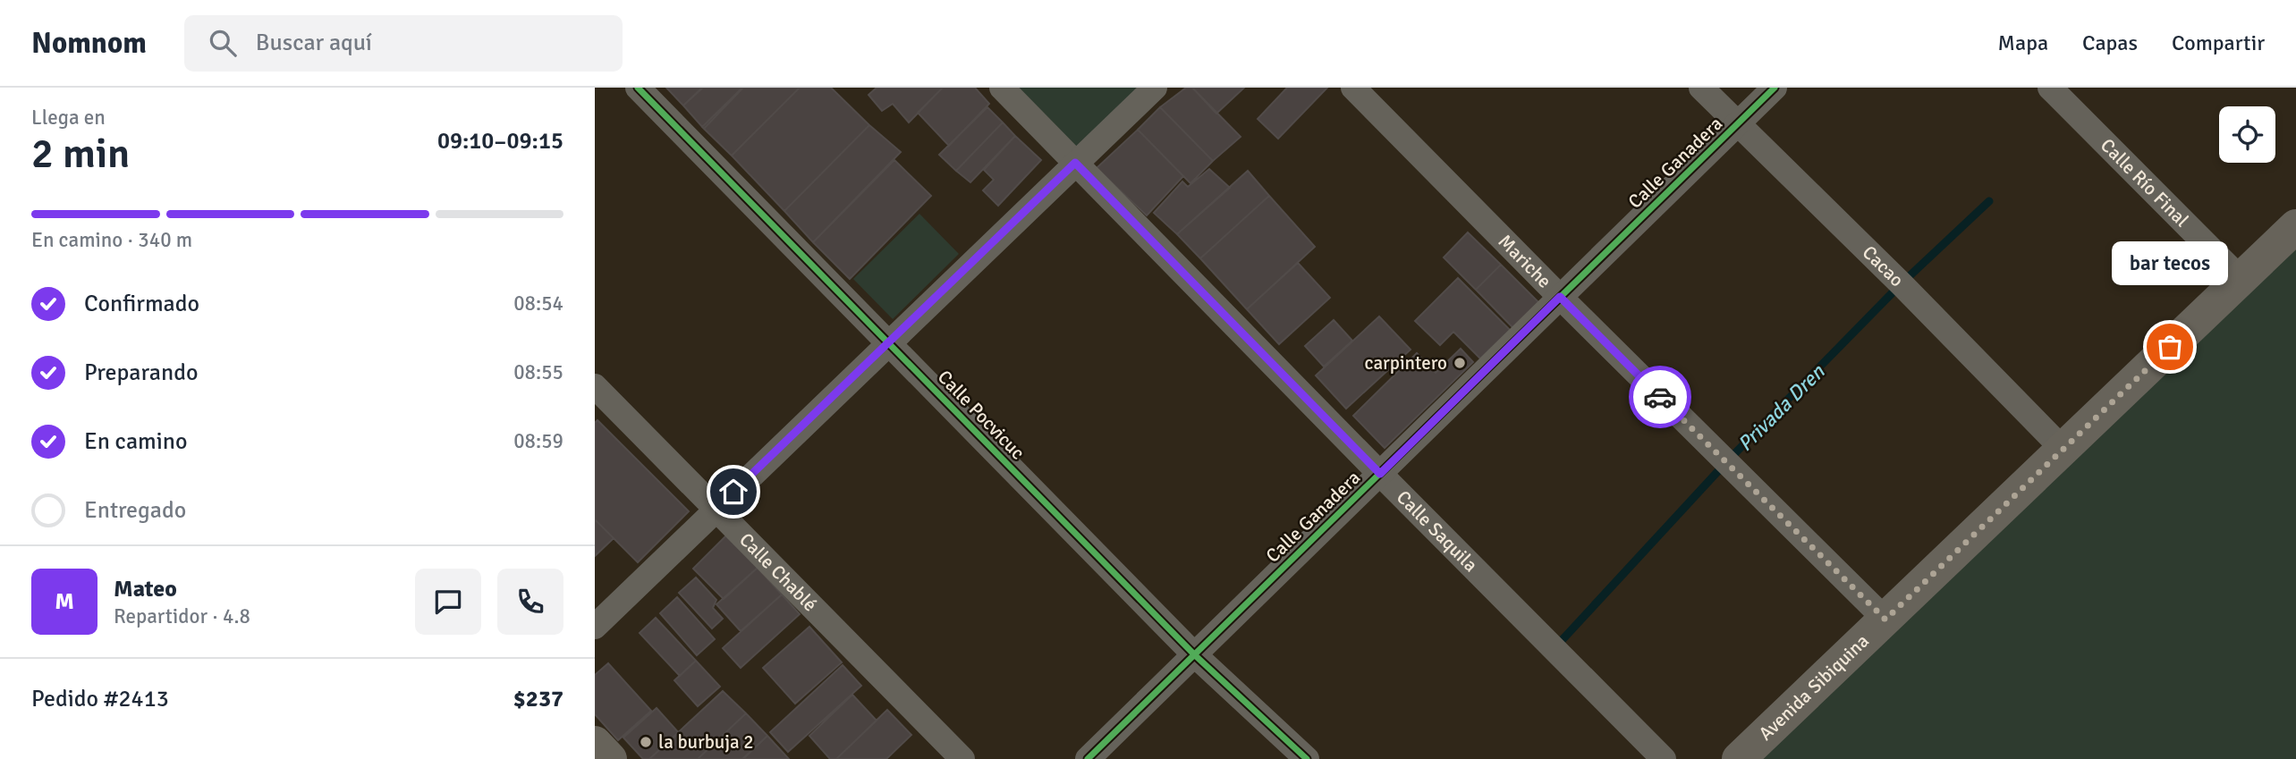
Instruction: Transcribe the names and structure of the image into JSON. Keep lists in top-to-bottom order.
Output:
{
  "streets": {
    "street": [
      "Calle Ganadera",
      "Calle Río Final",
      "Mariche",
      "Cacao",
      "Calle Pocvicuc",
      "Calle Saquila",
      "Calle Chablé",
      "Avenida Sibiquina"
    ]
  },
  "crossings": [
    ["Calle Ganadera", "Mariche"],
    ["Calle Ganadera", "Cacao"],
    ["Calle Ganadera", "Calle Pocvicuc"],
    ["Calle Ganadera", "Calle Saquila"],
    ["Calle Río Final", "Avenida Sibiquina"],
    ["Mariche", "Avenida Sibiquina"],
    ["Cacao", "Avenida Sibiquina"]
  ],
  "water": ["Privada Dren"],
  "places": ["bar tecos", "carpintero", "la burbuja 2"],
  "page": {
    "header": "Nomnom",
    "search": "Buscar aquí",
    "nav": ["Mapa", "Capas", "Compartir"],
    "heading": ["2 min", "Llega en", "09:10–09:15"],
    "panel": [
      "Mateo",
      "Repartidor · 4.8",
      "Pedido #2413",
      "$237"
    ],
    "bar": "En camino · 340 m",
    "bubble": "bar tecos",
    "list": [
      ["Confirmado", "08:54"],
      ["Preparando", "08:55"],
      ["En camino", "08:59"],
      "Entregado"
    ],
    "round": "M"
  }
}
